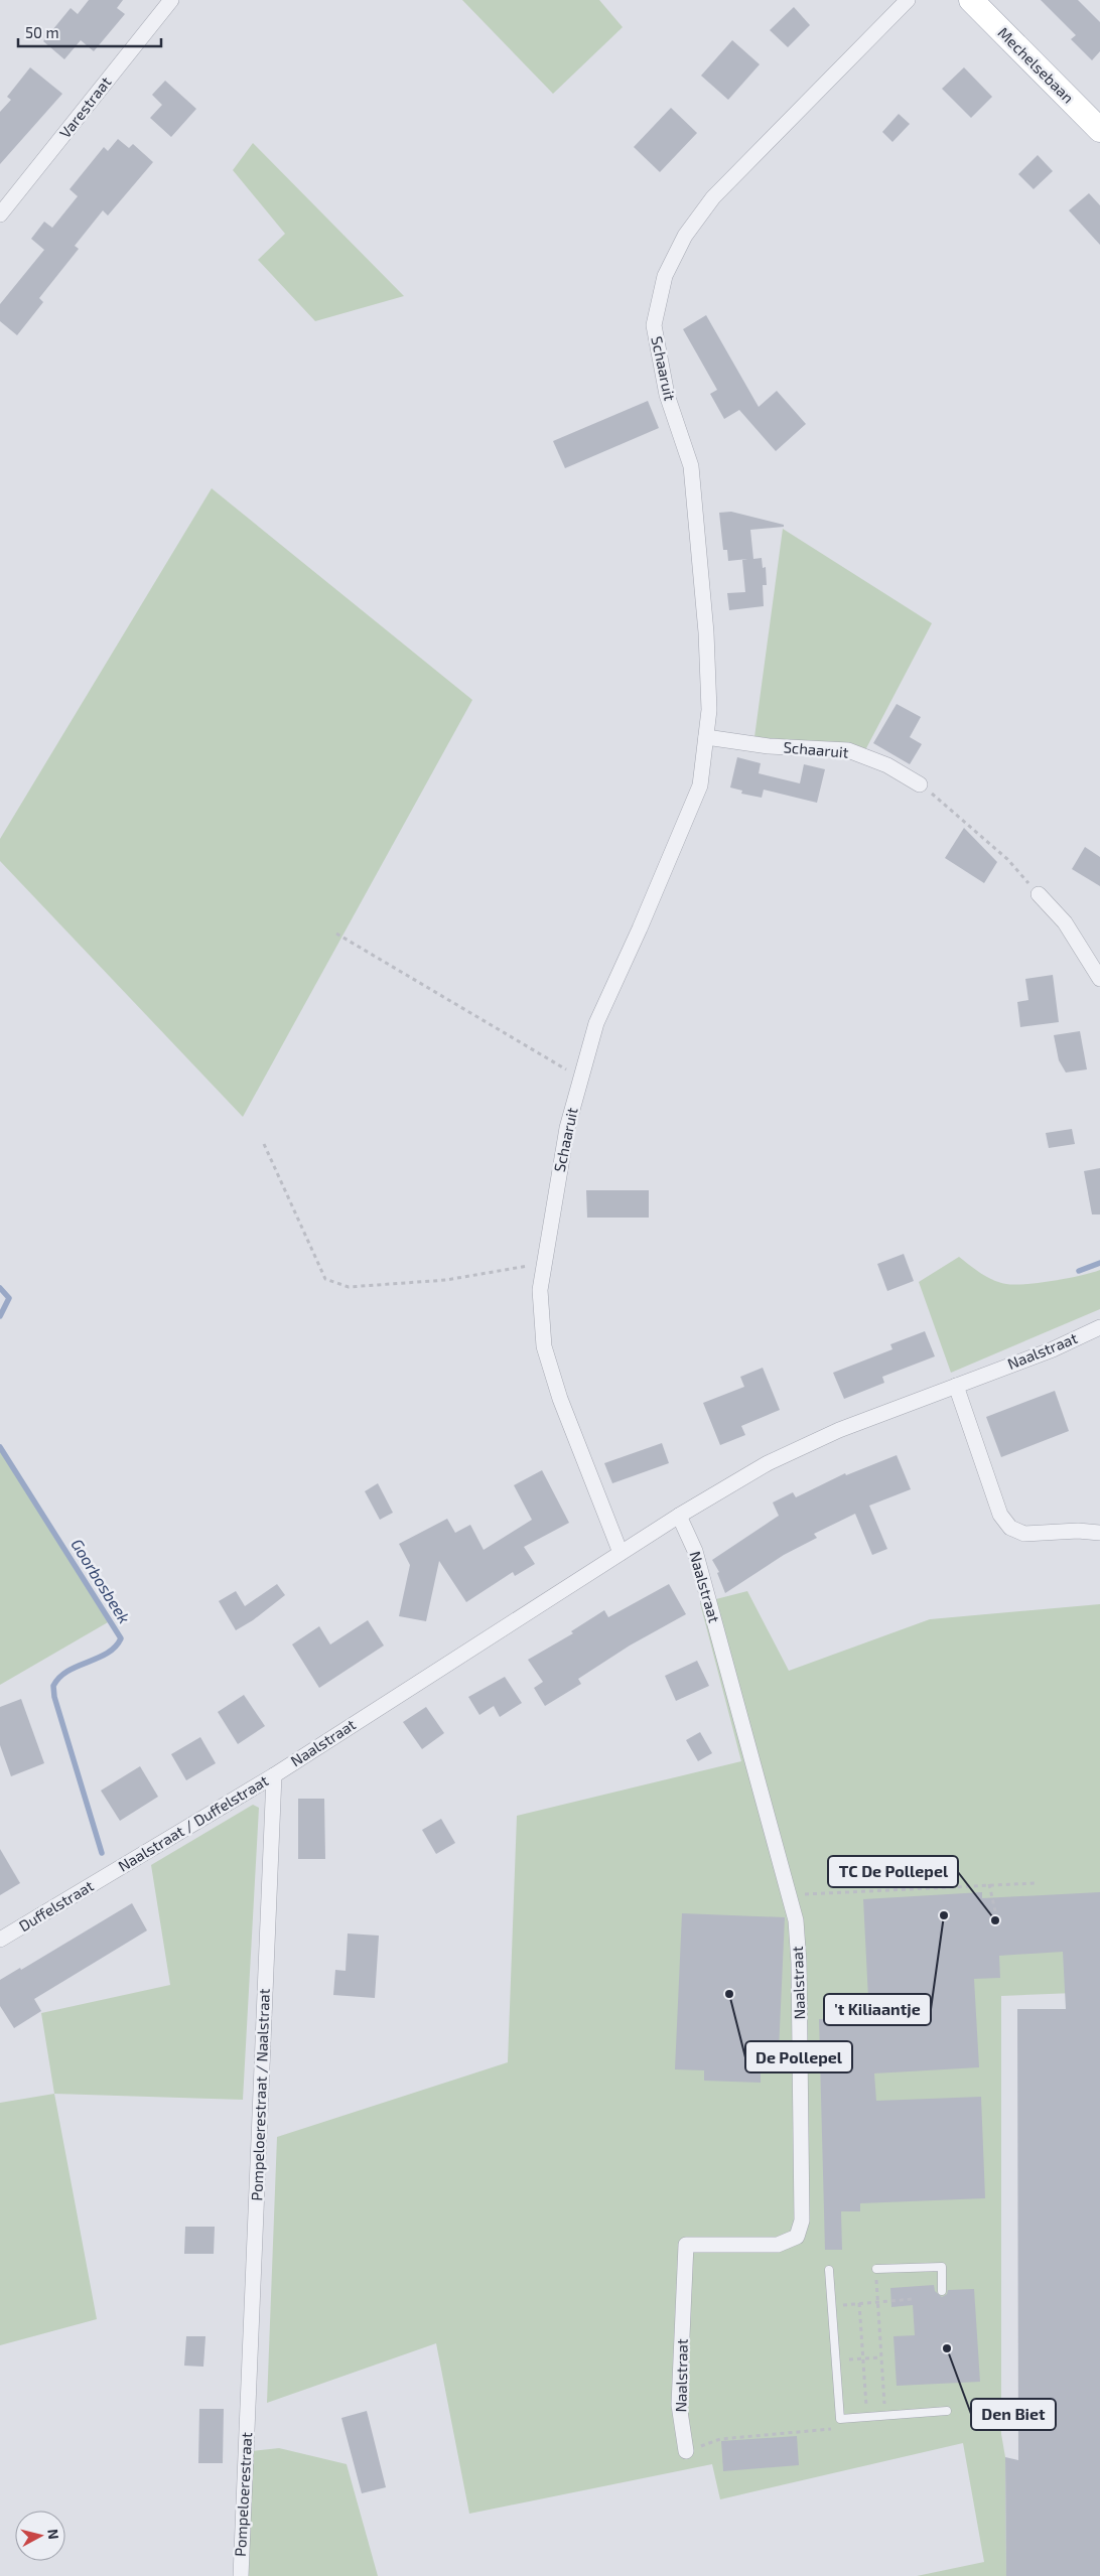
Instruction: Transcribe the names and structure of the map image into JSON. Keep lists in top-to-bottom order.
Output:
{
  "streets": {
    "main road": ["Mechelsebaan"],
    "street": [
      "Varestraat",
      "Schaaruit",
      "Naalstraat",
      "Naalstraat / Duffelstraat",
      "Duffelstraat",
      "Pompeloerestraat / Naalstraat",
      "Pompeloerestraat"
    ]
  },
  "crossings": [
    ["Schaaruit", "Naalstraat"],
    ["Naalstraat", "Naalstraat / Duffelstraat"],
    ["Naalstraat", "Pompeloerestraat / Naalstraat"],
    ["Naalstraat / Duffelstraat", "Duffelstraat"],
    ["Naalstraat / Duffelstraat", "Pompeloerestraat / Naalstraat"],
    ["Pompeloerestraat / Naalstraat", "Pompeloerestraat"]
  ],
  "water": ["Goorbosbeek"],
  "places": [
    "'t Kiliaantje",
    "TC De Pollepel",
    "De Pollepel",
    "Den Biet"
  ],
  "scale_bar": "50 m",
  "north": "right"
}
